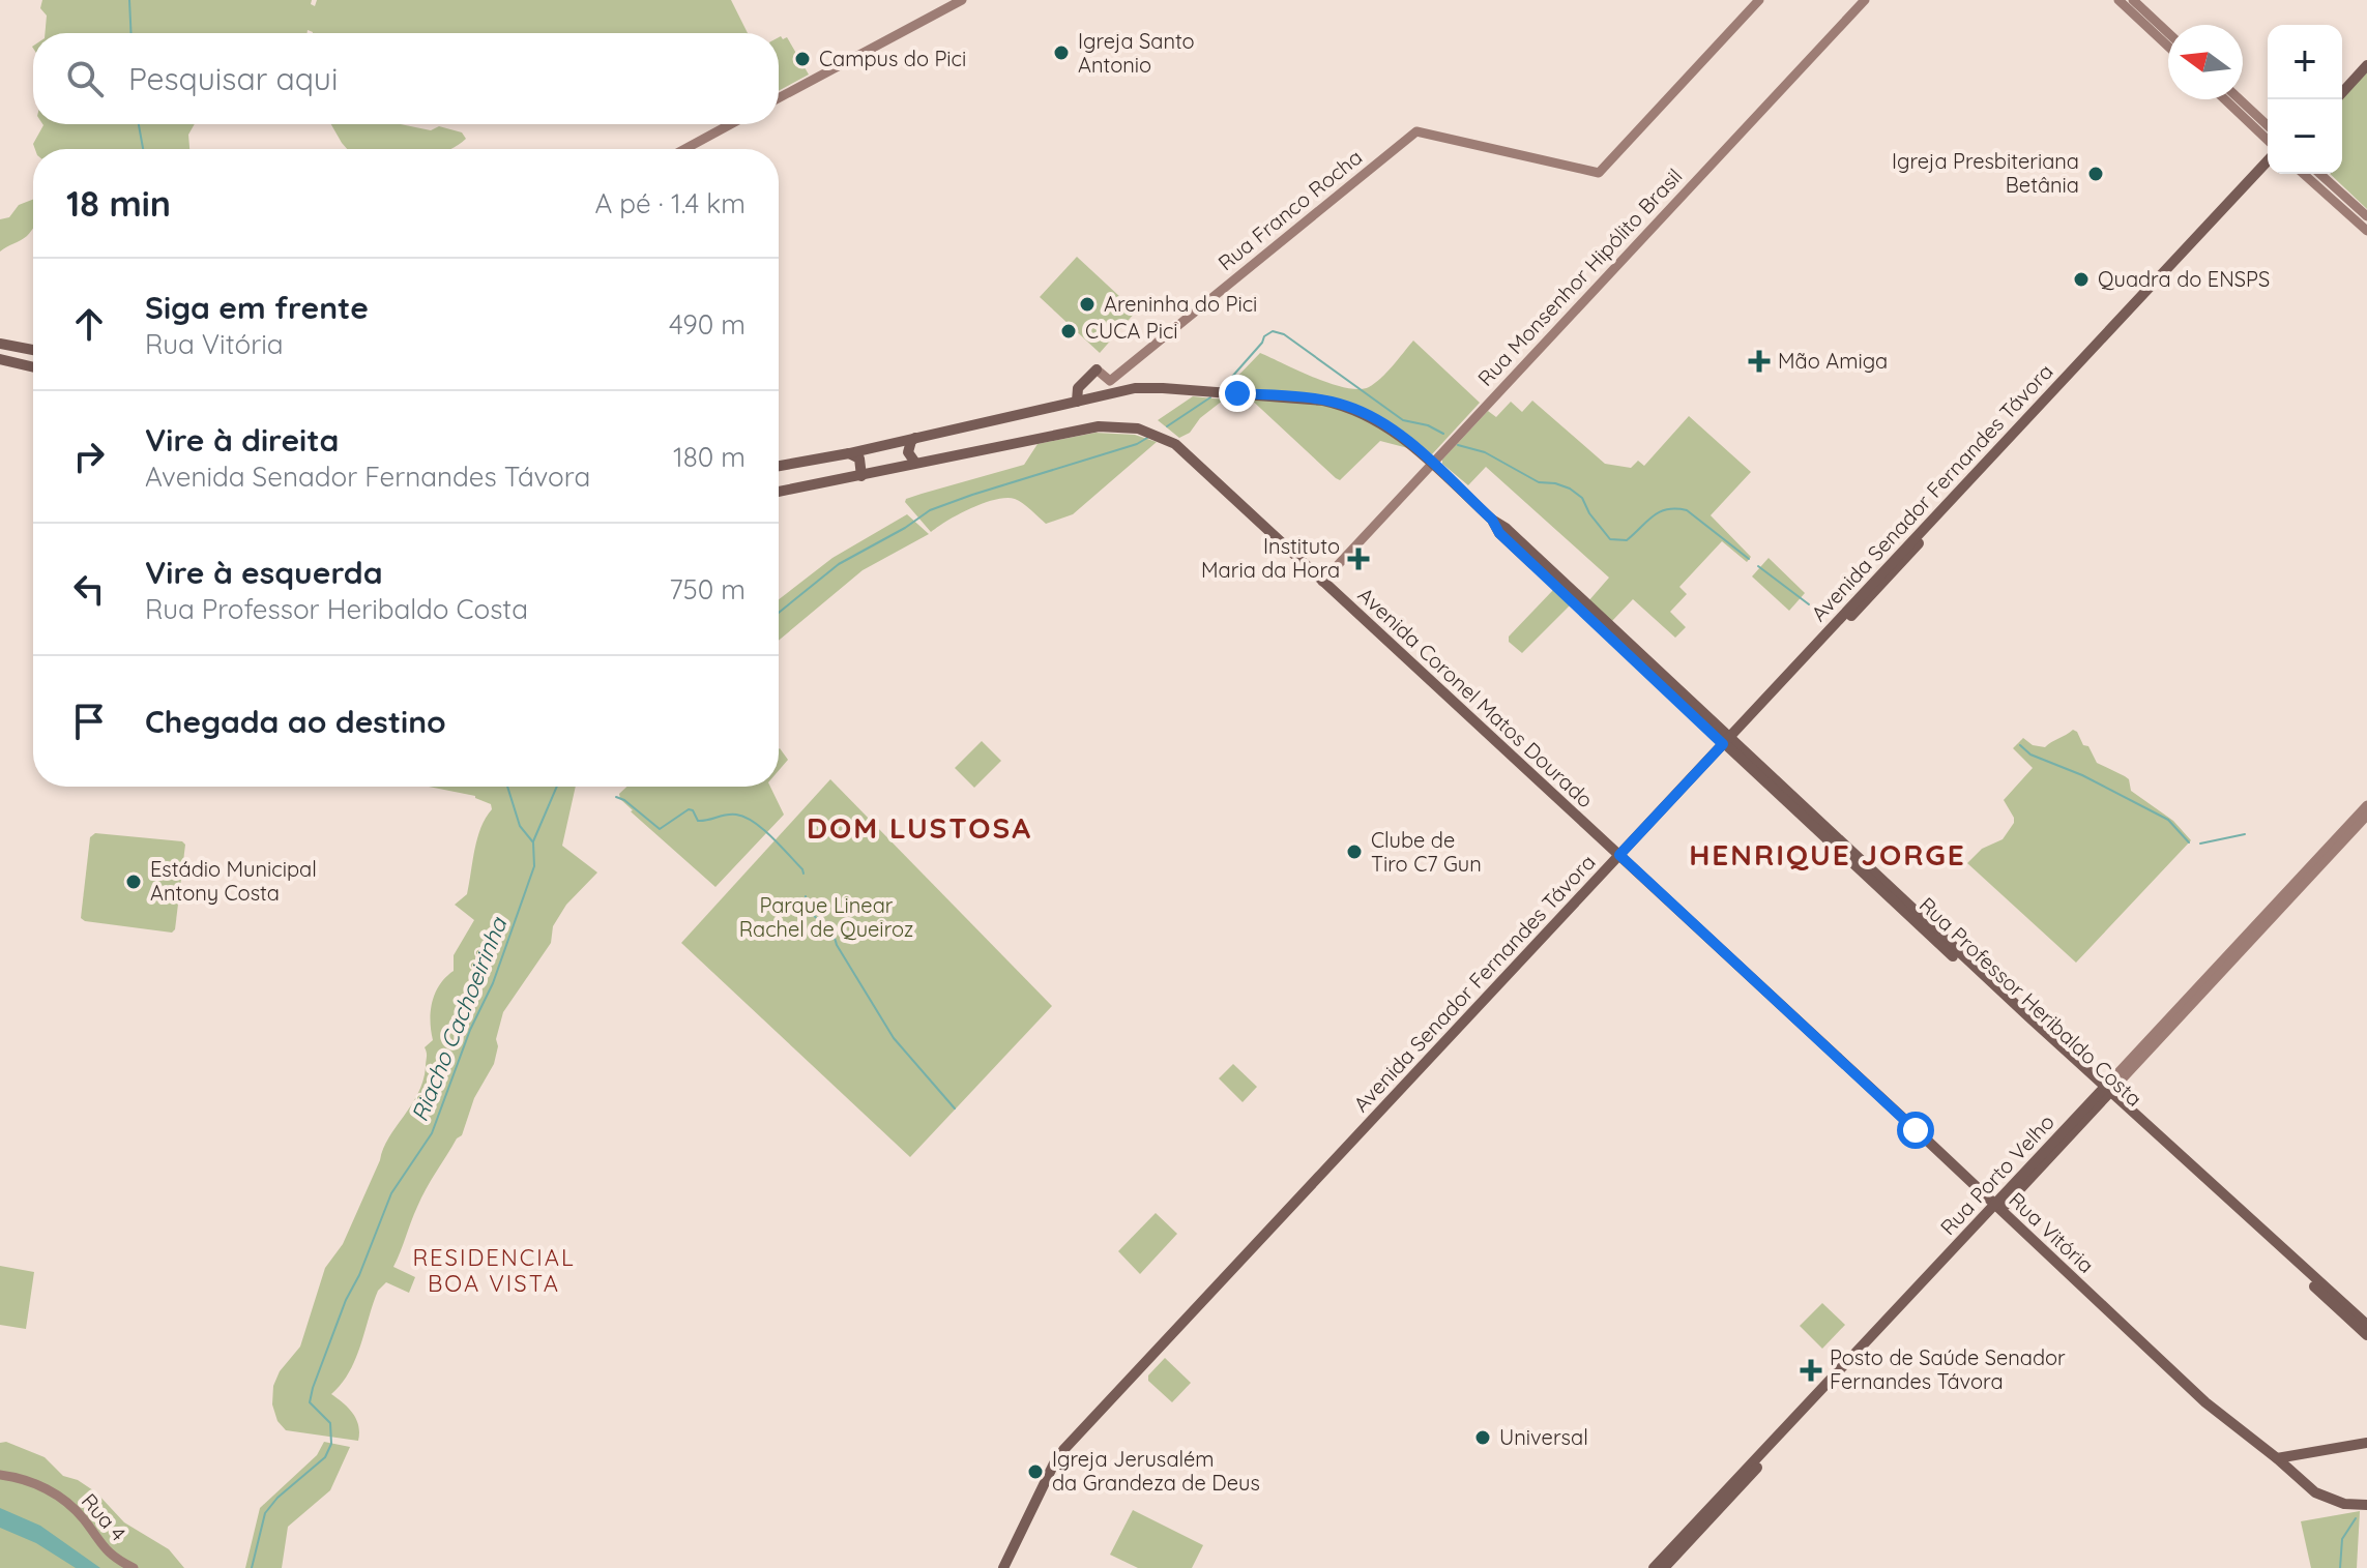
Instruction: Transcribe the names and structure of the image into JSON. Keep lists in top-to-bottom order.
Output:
{
  "streets": {
    "main road": [
      "Rua Franco Rocha",
      "Rua Monsenhor Hipólito Brasil",
      "Avenida Senador Fernandes Távora",
      "Avenida Coronel Matos Dourado",
      "Rua Professor Heribaldo Costa",
      "Rua Porto Velho",
      "Rua Vitória",
      "Rua 4"
    ]
  },
  "crossings": [
    ["Rua Monsenhor Hipólito Brasil", "Avenida Coronel Matos Dourado"],
    ["Rua Monsenhor Hipólito Brasil", "Rua Professor Heribaldo Costa"],
    ["Avenida Senador Fernandes Távora", "Avenida Coronel Matos Dourado"],
    ["Avenida Senador Fernandes Távora", "Rua Professor Heribaldo Costa"],
    ["Avenida Senador Fernandes Távora", "Rua Vitória"],
    ["Avenida Coronel Matos Dourado", "Rua Vitória"],
    ["Rua Professor Heribaldo Costa", "Rua Porto Velho"],
    ["Rua Porto Velho", "Rua Vitória"]
  ],
  "districts": ["DOM LUSTOSA", "HENRIQUE JORGE", "RESIDENCIAL BOA VISTA"],
  "water": ["Riacho Cachoeirinha"],
  "parks": ["Parque Linear Rachel de Queiroz"],
  "places": {
    "other": [
      "Igreja Santo Antonio",
      "Campus do Pici",
      "Igreja Presbiteriana Betânia",
      "Quadra do ENSPS",
      "Areninha do Pici",
      "CUCA Pici",
      "Clube de Tiro C7 Gun",
      "Estádio Municipal Antony Costa",
      "Universal",
      "Igreja Jerusalém da Grandeza de Deus"
    ],
    "health": ["Mão Amiga", "Instituto Maria da Hora", "Posto de Saúde Senador Fernandes Távora"]
  },
  "north": "left",
  "page": {
    "map_buttons": ["+", "−"],
    "search": "Pesquisar aqui",
    "heading": ["18 min", "A pé · 1.4 km"],
    "list": [
      ["Siga em frente", "Rua Vitória", "490 m"],
      ["Vire à direita", "Avenida Senador Fernandes Távora", "180 m"],
      ["Vire à esquerda", "Rua Professor Heribaldo Costa", "750 m"],
      "Chegada ao destino"
    ]
  }
}
